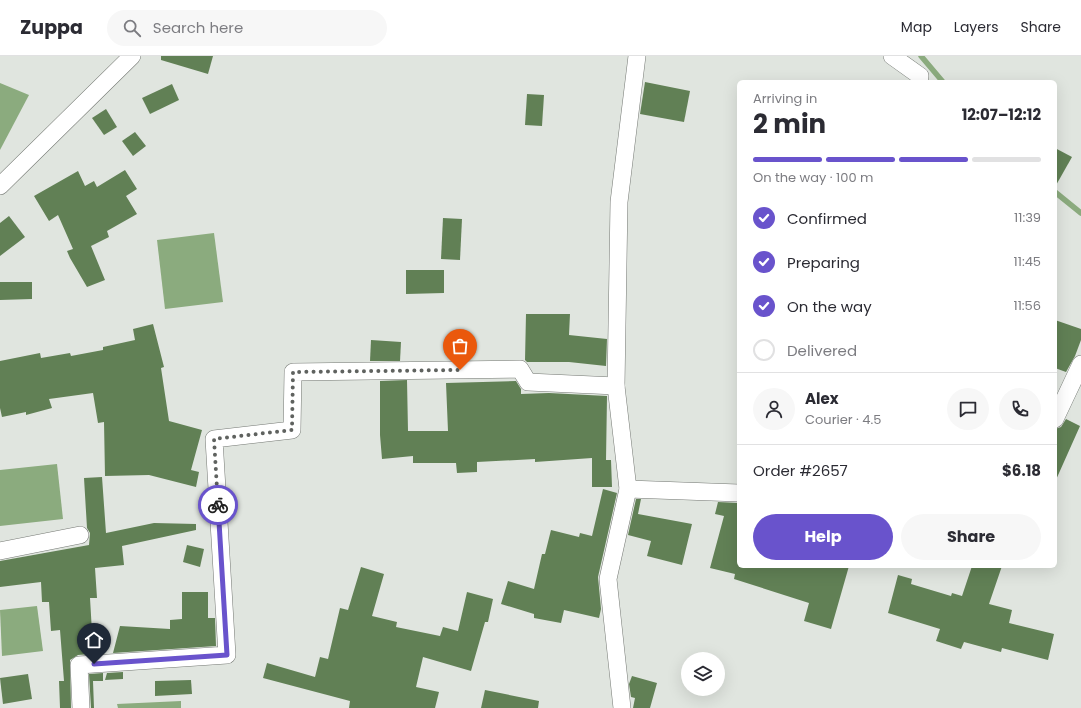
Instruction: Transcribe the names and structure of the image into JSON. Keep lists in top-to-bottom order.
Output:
{
  "page": {
    "header": "Zuppa",
    "search": "Search here",
    "nav": ["Map", "Layers", "Share"],
    "heading": ["2 min", "Arriving in", "12:07–12:12"],
    "panel": [
      "Alex",
      "Courier · 4.5",
      "Order #2657",
      "$6.18"
    ],
    "bar": "On the way · 100 m",
    "list": [
      ["Confirmed", "11:39"],
      ["Preparing", "11:45"],
      ["On the way", "11:56"],
      "Delivered"
    ],
    "buttons": ["Help", "Share"]
  }
}
